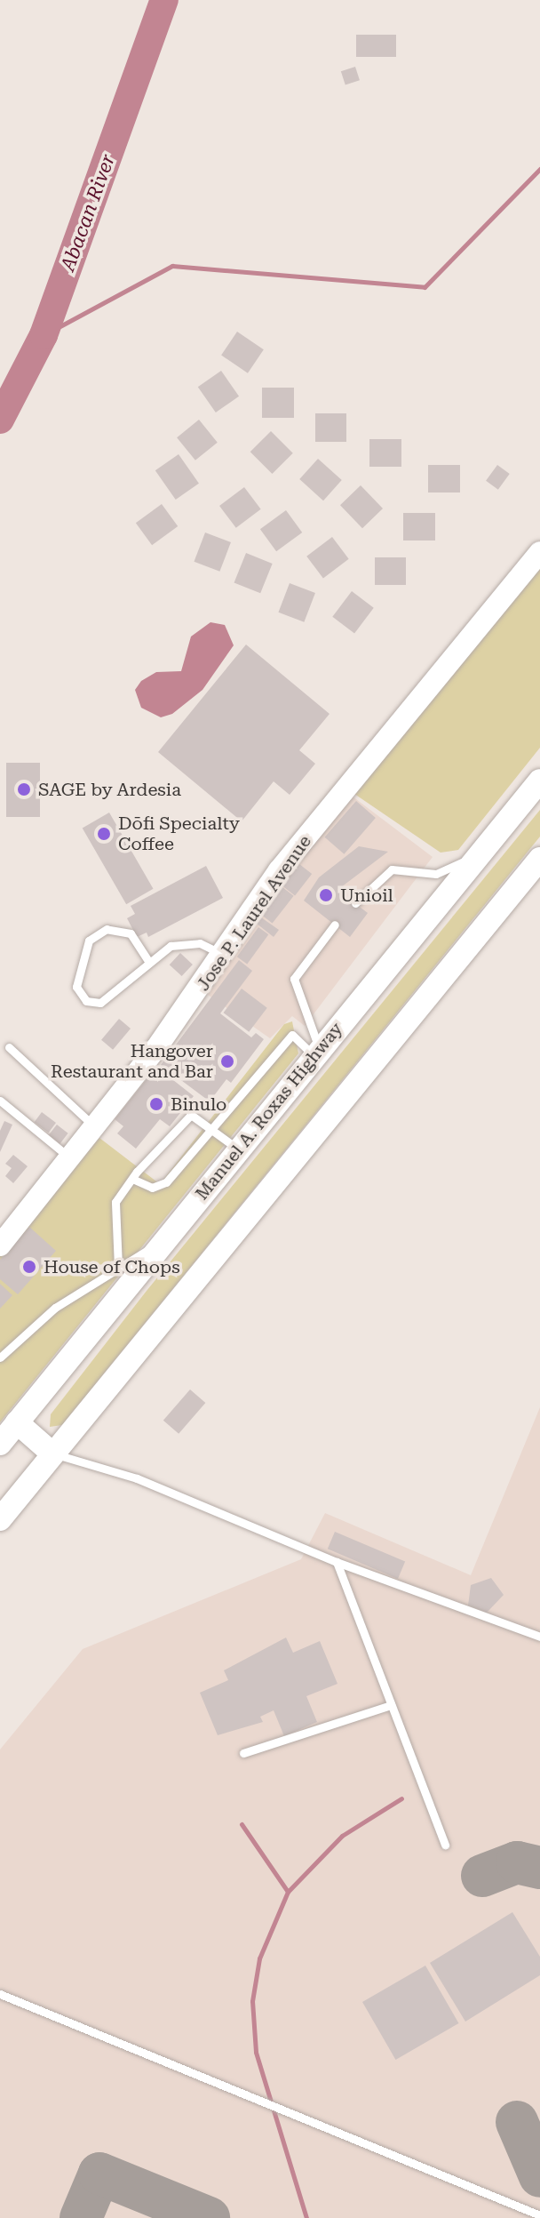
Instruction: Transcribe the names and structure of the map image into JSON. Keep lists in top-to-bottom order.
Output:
{
  "streets": {
    "main road": ["Manuel A. Roxas Highway"],
    "street": ["Jose P. Laurel Avenue"]
  },
  "water": ["Abacan River"],
  "places": [
    "SAGE by Ardesia",
    "Dōfi Specialty Coffee",
    "Unioil",
    "Hangover Restaurant and Bar",
    "Binulo",
    "House of Chops"
  ]
}
